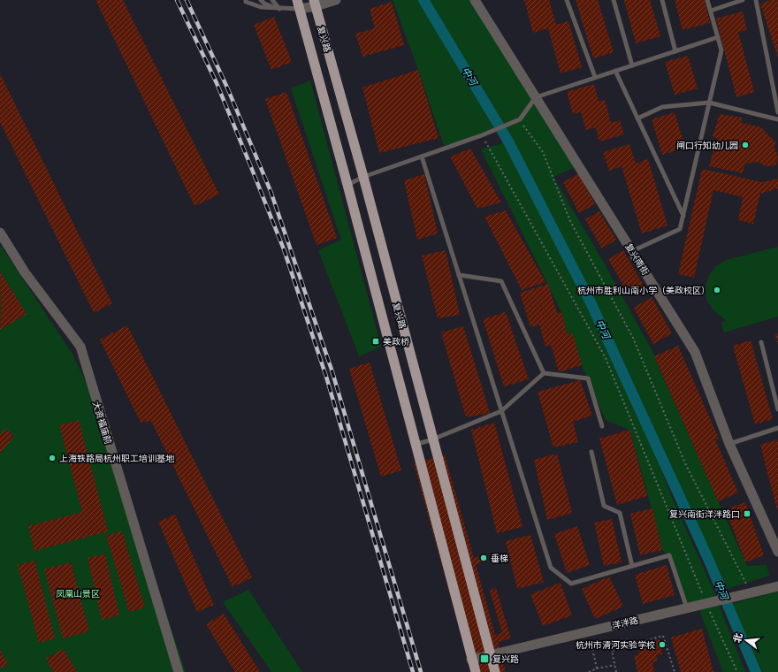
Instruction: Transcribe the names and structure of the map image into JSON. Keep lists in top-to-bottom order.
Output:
{
  "streets": {
    "main road": ["复兴路"],
    "street": ["复兴南街", "大资福庙前", "洋泮路"]
  },
  "crossings": [
    ["复兴路", "洋泮路"]
  ],
  "water": ["中河"],
  "parks": ["凤凰山景区"],
  "places": {
    "other": [
      "闸口行知幼儿园",
      "杭州市胜利山南小学（美政校区）",
      "上海铁路局杭州职工培训基地",
      "垂梯",
      "杭州市清河实验学校"
    ],
    "transit": ["美政桥", "复兴南街洋泮路口", "复兴路"]
  },
  "north": "left"
}
